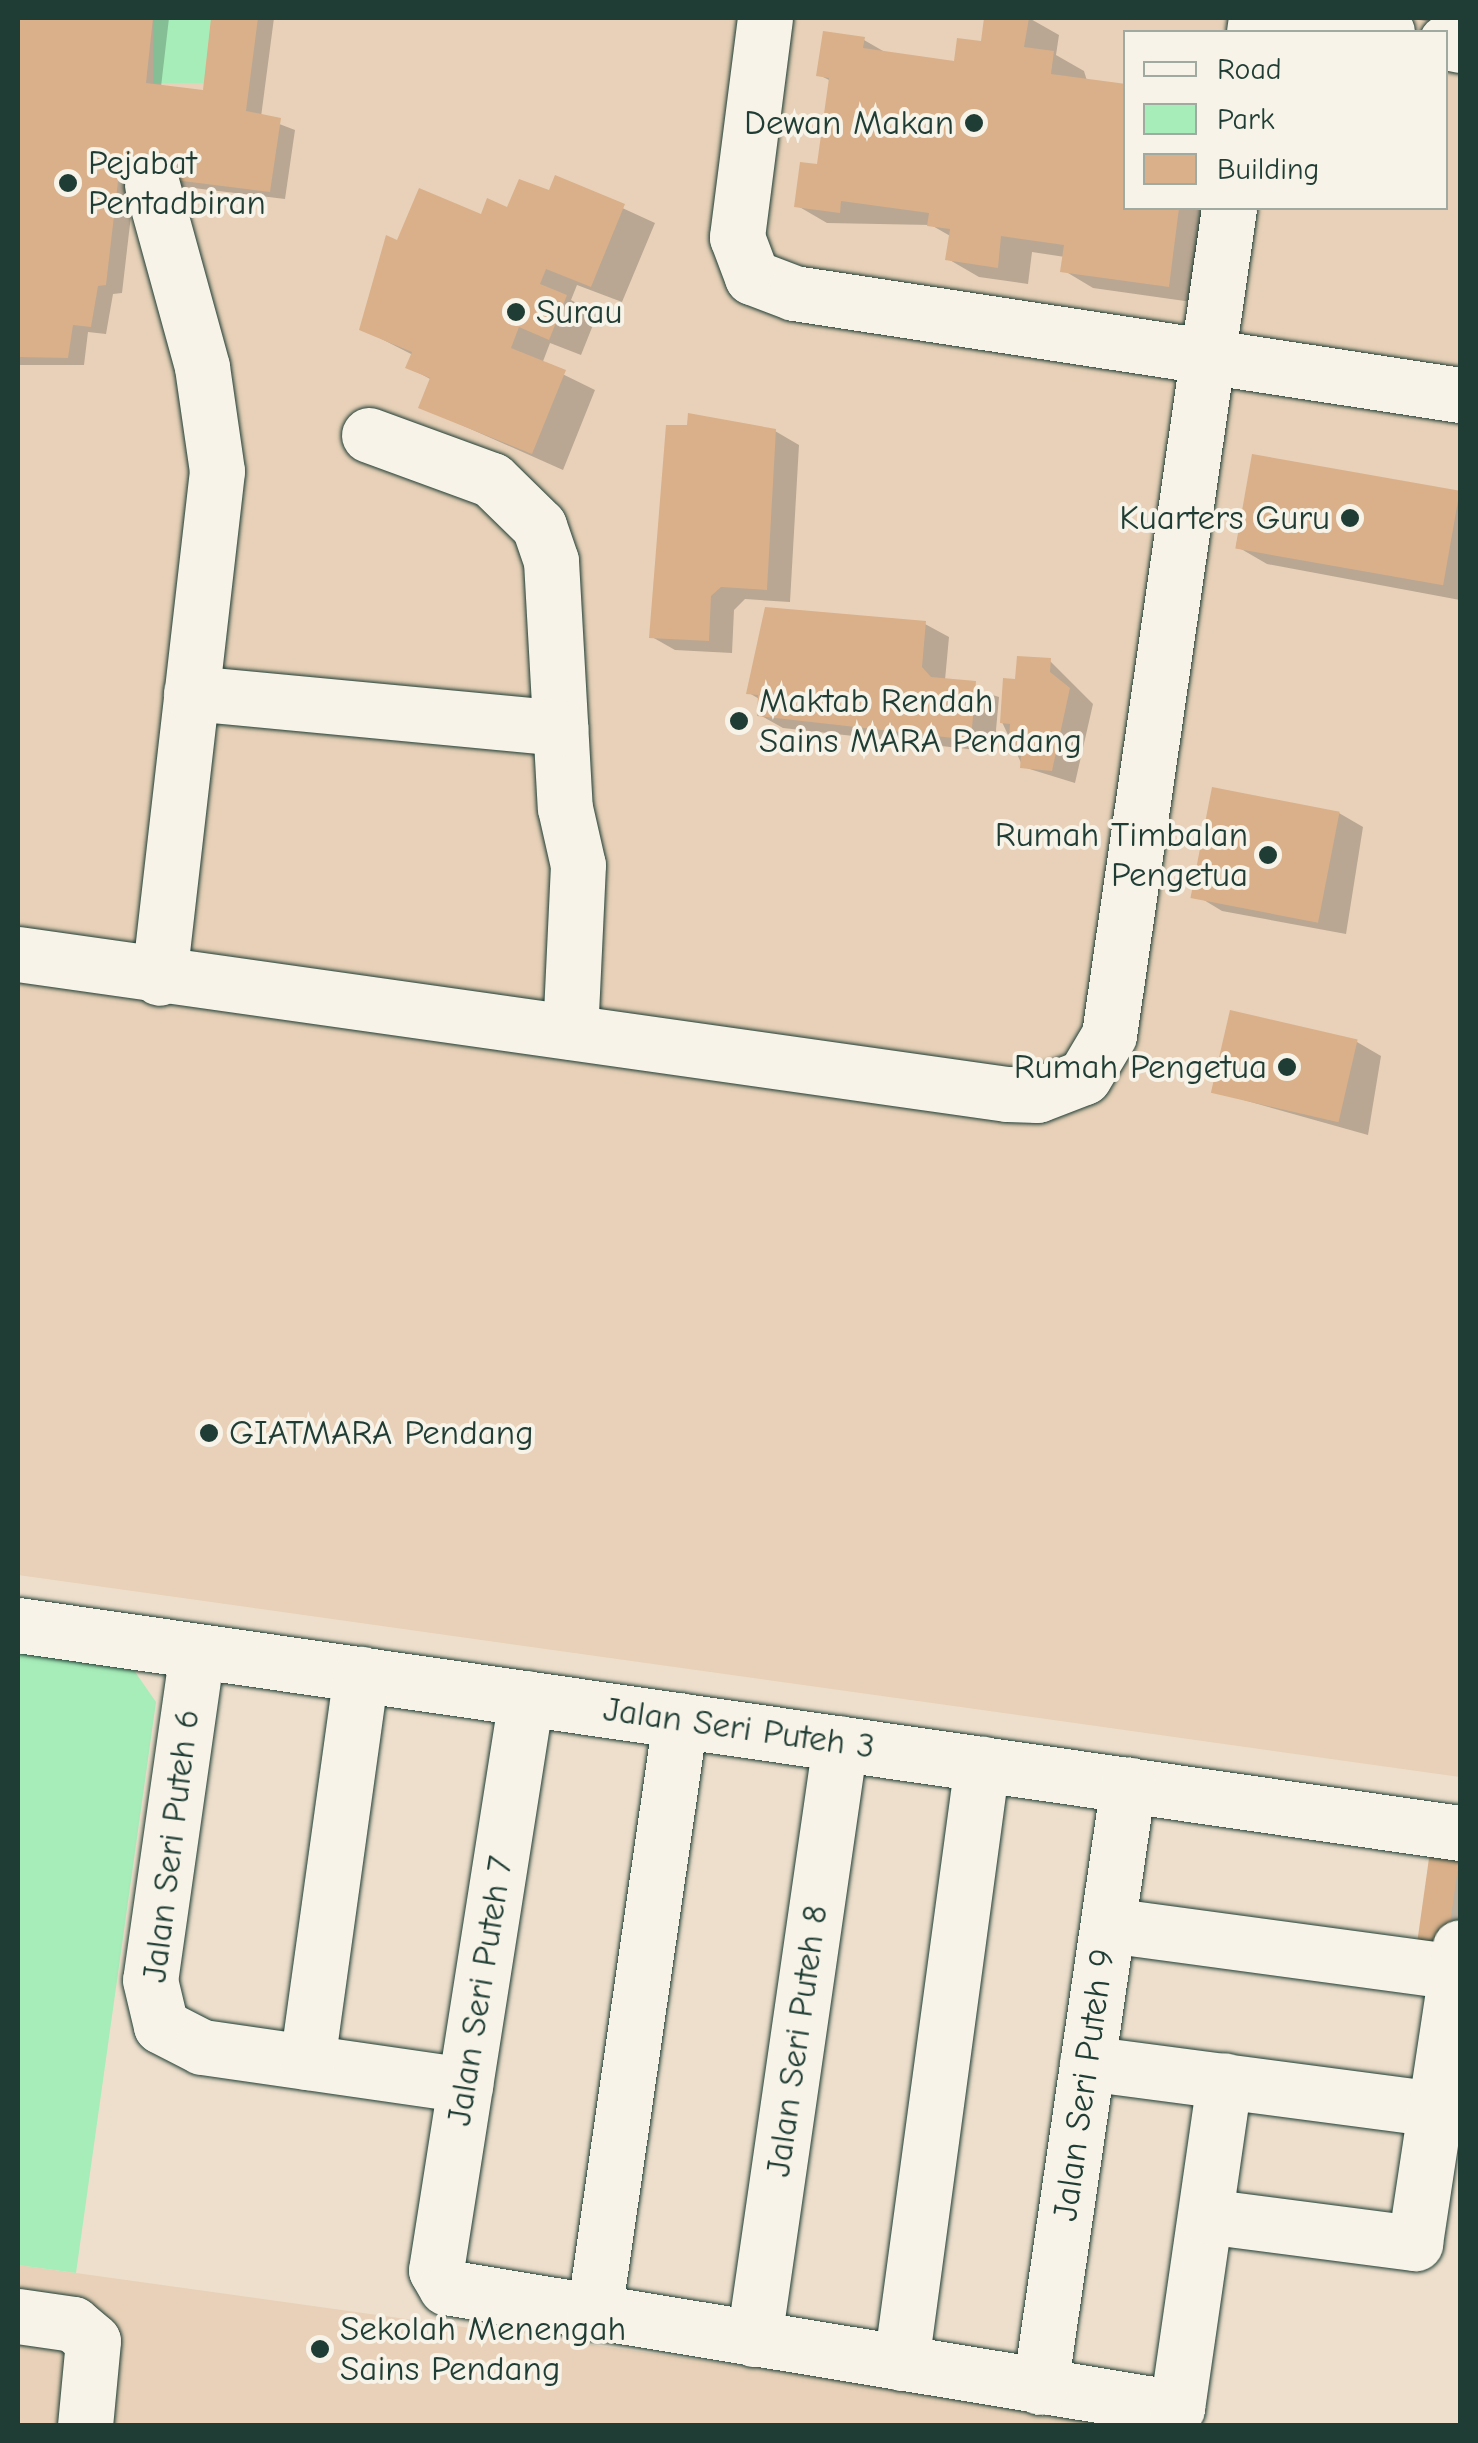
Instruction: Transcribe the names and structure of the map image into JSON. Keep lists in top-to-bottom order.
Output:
{
  "streets": {
    "street": [
      "Jalan Seri Puteh 3",
      "Jalan Seri Puteh 6",
      "Jalan Seri Puteh 7",
      "Jalan Seri Puteh 8",
      "Jalan Seri Puteh 9"
    ]
  },
  "crossings": [
    ["Jalan Seri Puteh 3", "Jalan Seri Puteh 6"],
    ["Jalan Seri Puteh 3", "Jalan Seri Puteh 7"],
    ["Jalan Seri Puteh 3", "Jalan Seri Puteh 8"],
    ["Jalan Seri Puteh 3", "Jalan Seri Puteh 9"],
    ["Jalan Seri Puteh 6", "Jalan Seri Puteh 7"]
  ],
  "places": [
    "Dewan Makan",
    "Pejabat Pentadbiran",
    "Surau",
    "Kuarters Guru",
    "Maktab Rendah Sains MARA Pendang",
    "Rumah Timbalan Pengetua",
    "Rumah Pengetua",
    "GIATMARA Pendang",
    "Sekolah Menengah Sains Pendang"
  ],
  "legend": ["Road", "Park", "Building"]
}
